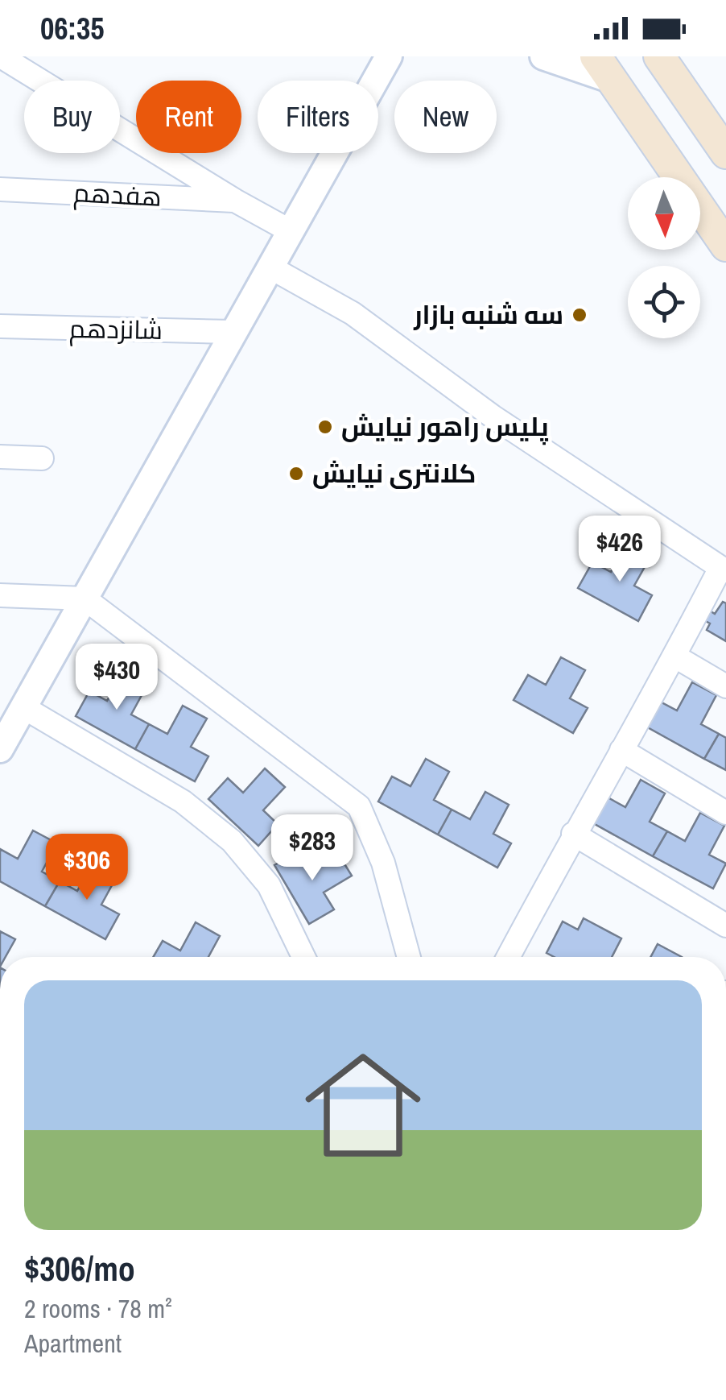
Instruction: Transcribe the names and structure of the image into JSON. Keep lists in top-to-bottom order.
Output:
{
  "streets": {
    "street": ["هفدهم", "شانزدهم"]
  },
  "places": ["سه شنبه بازار", "پلیس راهور نیایش", "کلانتری نیایش"],
  "north": "bottom",
  "page": {
    "status": "06:35",
    "chip": [
      "Buy",
      "Rent",
      "Filters",
      "New"
    ],
    "price": [
      "$426",
      "$430",
      "$283",
      "$306"
    ],
    "list": [
      {
        "name": "$306/mo",
        "note": "2 rooms · 78 m² · Apartment"
      }
    ]
  }
}
